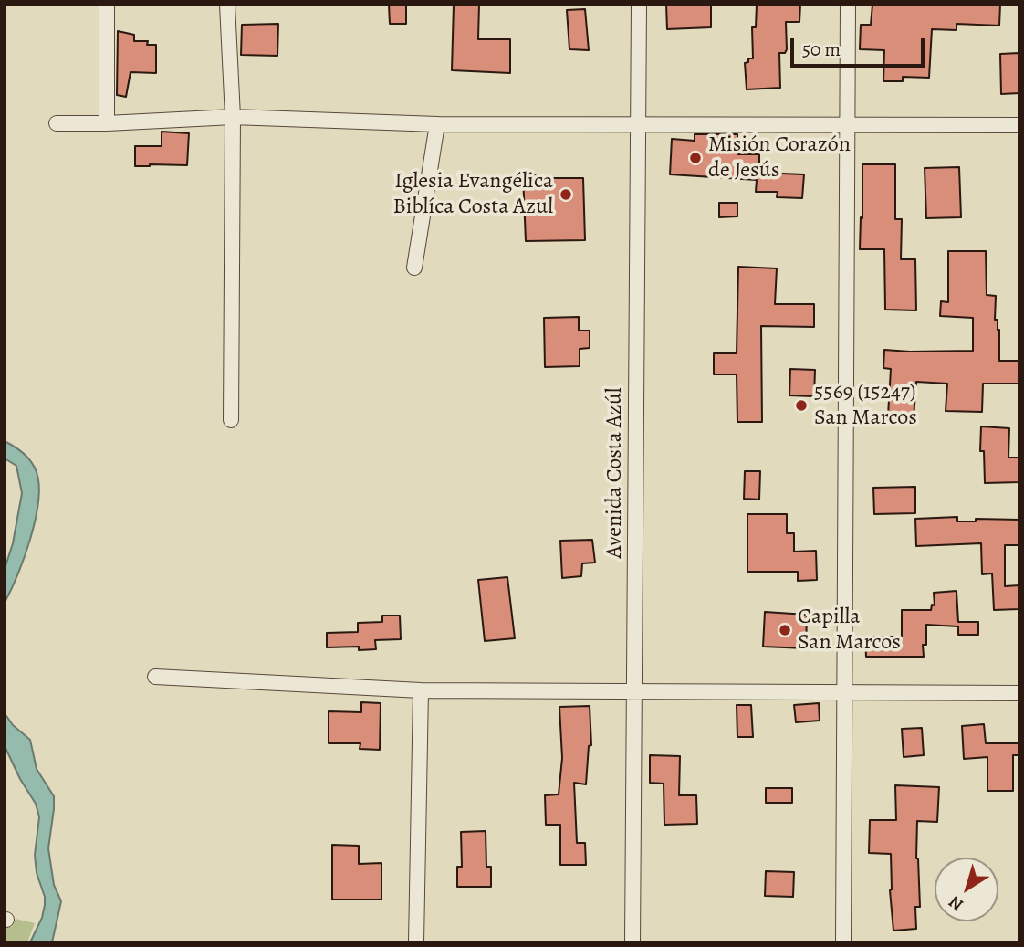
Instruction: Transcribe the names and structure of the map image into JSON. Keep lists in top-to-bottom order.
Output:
{
  "streets": {
    "street": ["Avenida Costa Azúl"]
  },
  "places": [
    "Misión Corazón de Jesús",
    "Iglesia Evangélica Biblíca Costa Azul",
    "5569 (15247) San Marcos",
    "Capilla San Marcos"
  ],
  "scale_bar": "50 m",
  "north": "bottom left"
}
